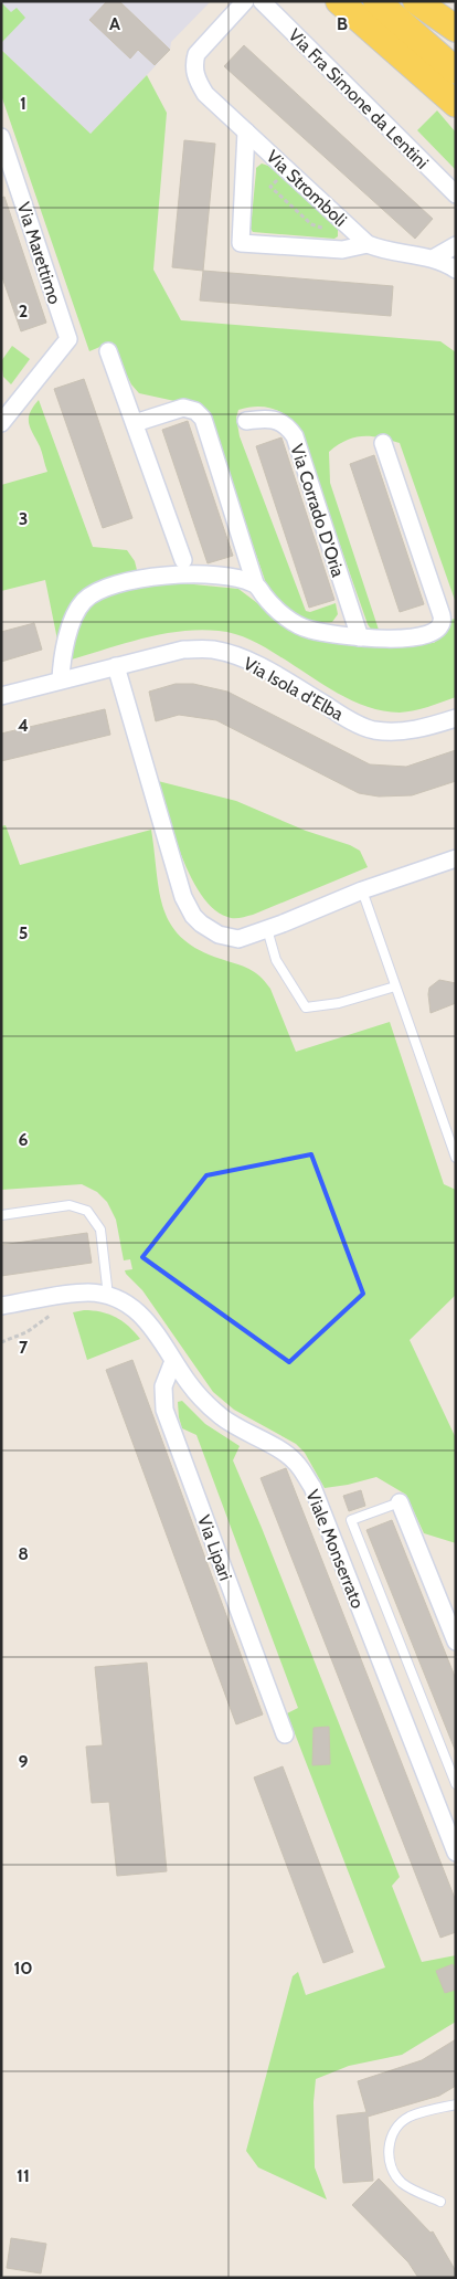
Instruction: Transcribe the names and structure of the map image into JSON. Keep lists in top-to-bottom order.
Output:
{
  "streets": {
    "street": [
      "Via Fra Simone da Lentini",
      "Via Stromboli",
      "Via Marettimo",
      "Via Corrado D'Oria",
      "Via Isola d'Elba",
      "Via Lipari",
      "Viale Monserrato"
    ]
  },
  "crossings": [
    ["Via Lipari", "Viale Monserrato"]
  ],
  "grid": {
    "columns": ["A", "B"],
    "rows": [
      "1",
      "2",
      "3",
      "4",
      "5",
      "6",
      "7",
      "8",
      "9",
      "10",
      "11"
    ]
  }
}
